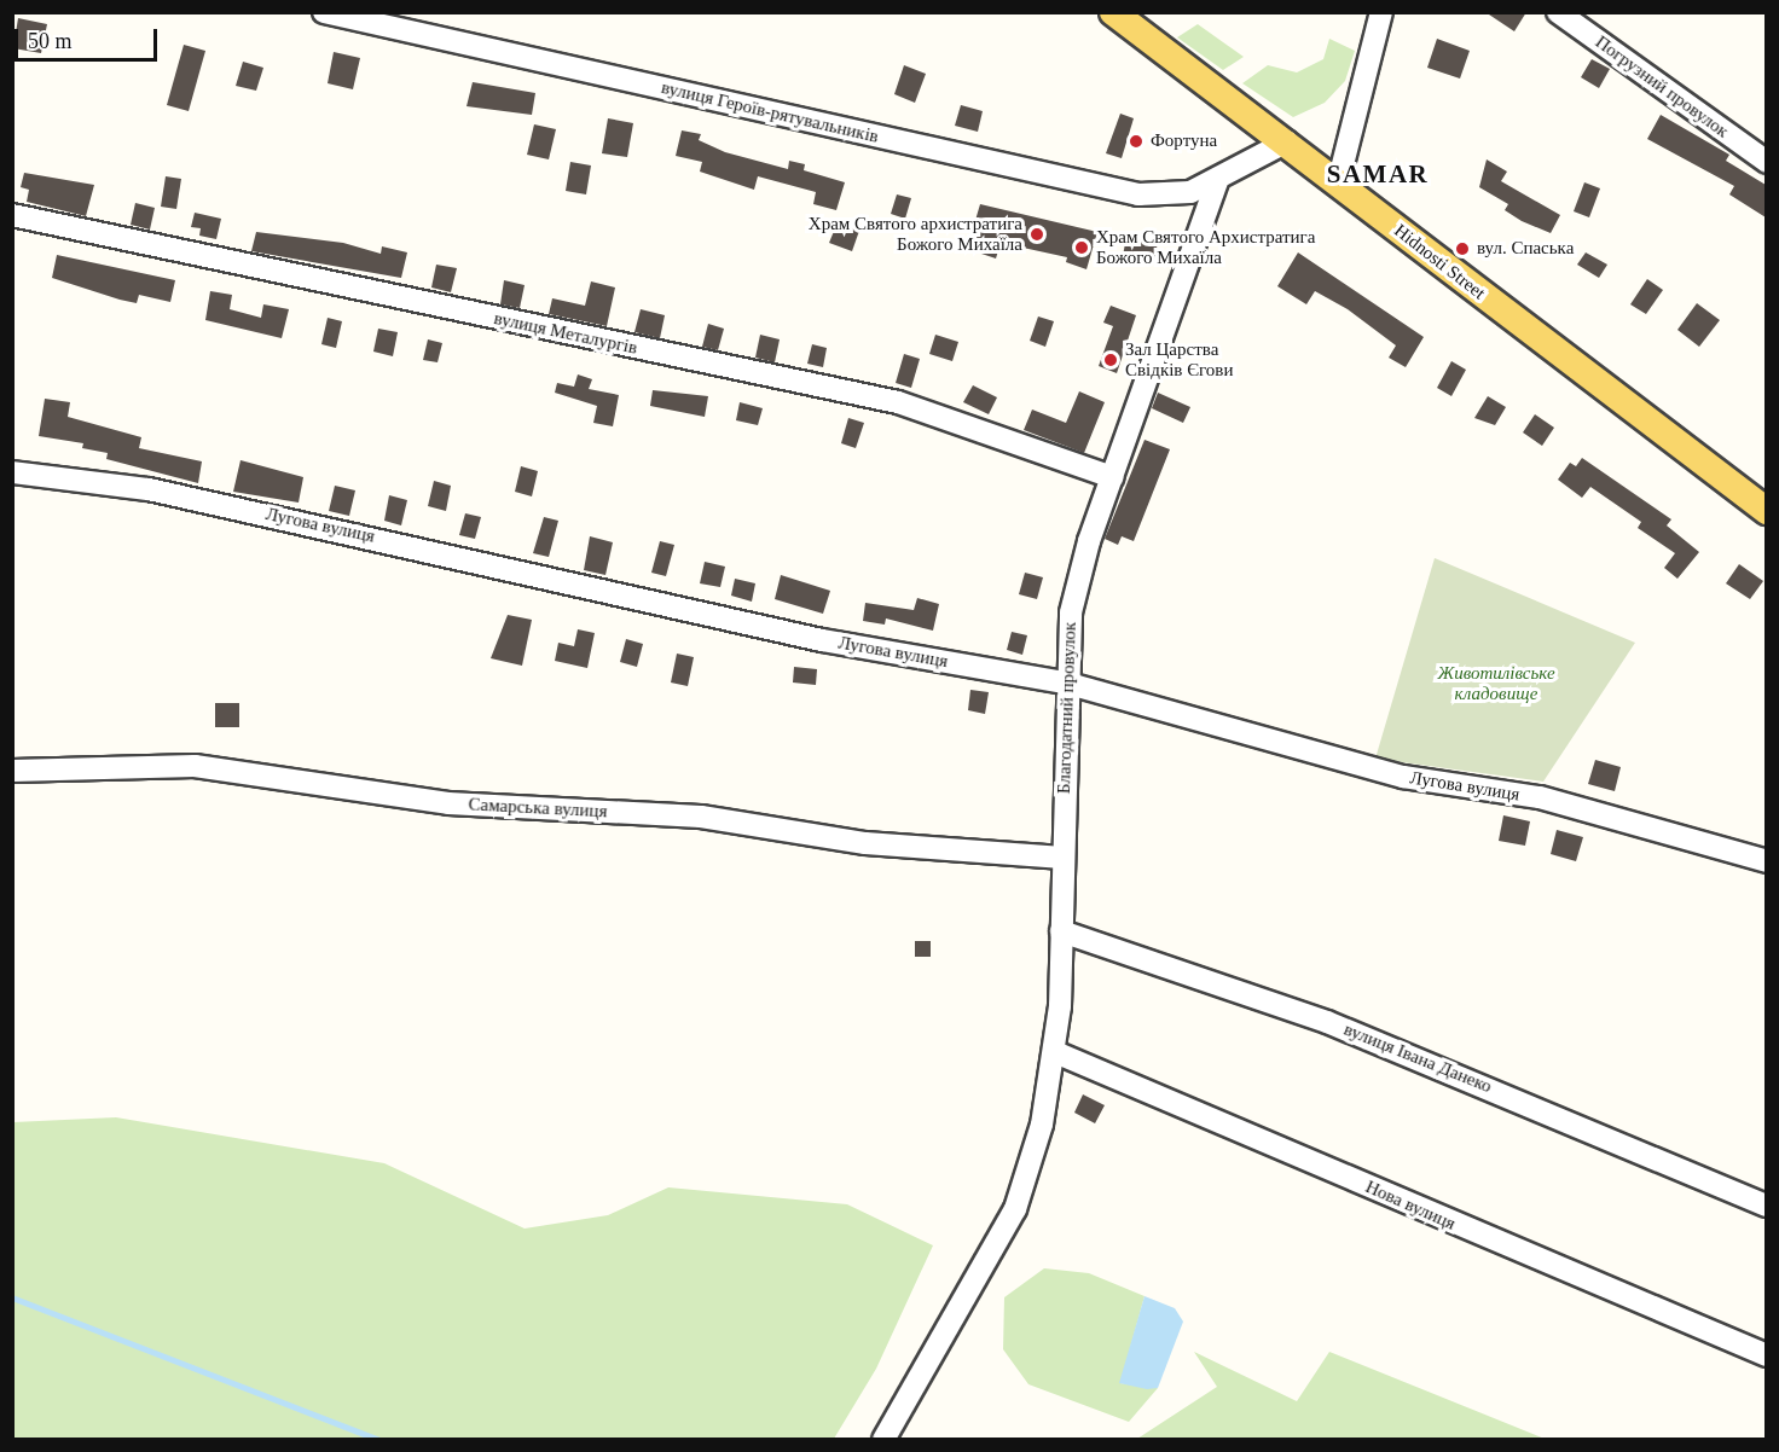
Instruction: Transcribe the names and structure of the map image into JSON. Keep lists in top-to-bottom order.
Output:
{
  "streets": {
    "main road": ["Hidnosti Street"],
    "street": [
      "Погрузний провулок",
      "вулиця Героїв-рятувальників",
      "вулиця Металургів",
      "Лугова вулиця",
      "Благодатний провулок",
      "Самарська вулиця",
      "вулиця Івана Данеко",
      "Нова вулиця"
    ]
  },
  "crossings": [
    ["вулиця Героїв-рятувальників", "Hidnosti Street"],
    ["вулиця Героїв-рятувальників", "Благодатний провулок"],
    ["вулиця Металургів", "Благодатний провулок"],
    ["Лугова вулиця", "Благодатний провулок"],
    ["Благодатний провулок", "Самарська вулиця"],
    ["Благодатний провулок", "вулиця Івана Данеко"],
    ["Благодатний провулок", "Нова вулиця"]
  ],
  "districts": ["SAMAR"],
  "parks": ["Животилівське кладовище"],
  "places": [
    "Фортуна",
    "Храм Святого архистратига Божого Михаїла",
    "Храм Святого Архистратига Божого Михаїла",
    "вул. Спаська",
    "Зал Царства Свідків Єгови"
  ],
  "scale_bar": "50 m"
}
